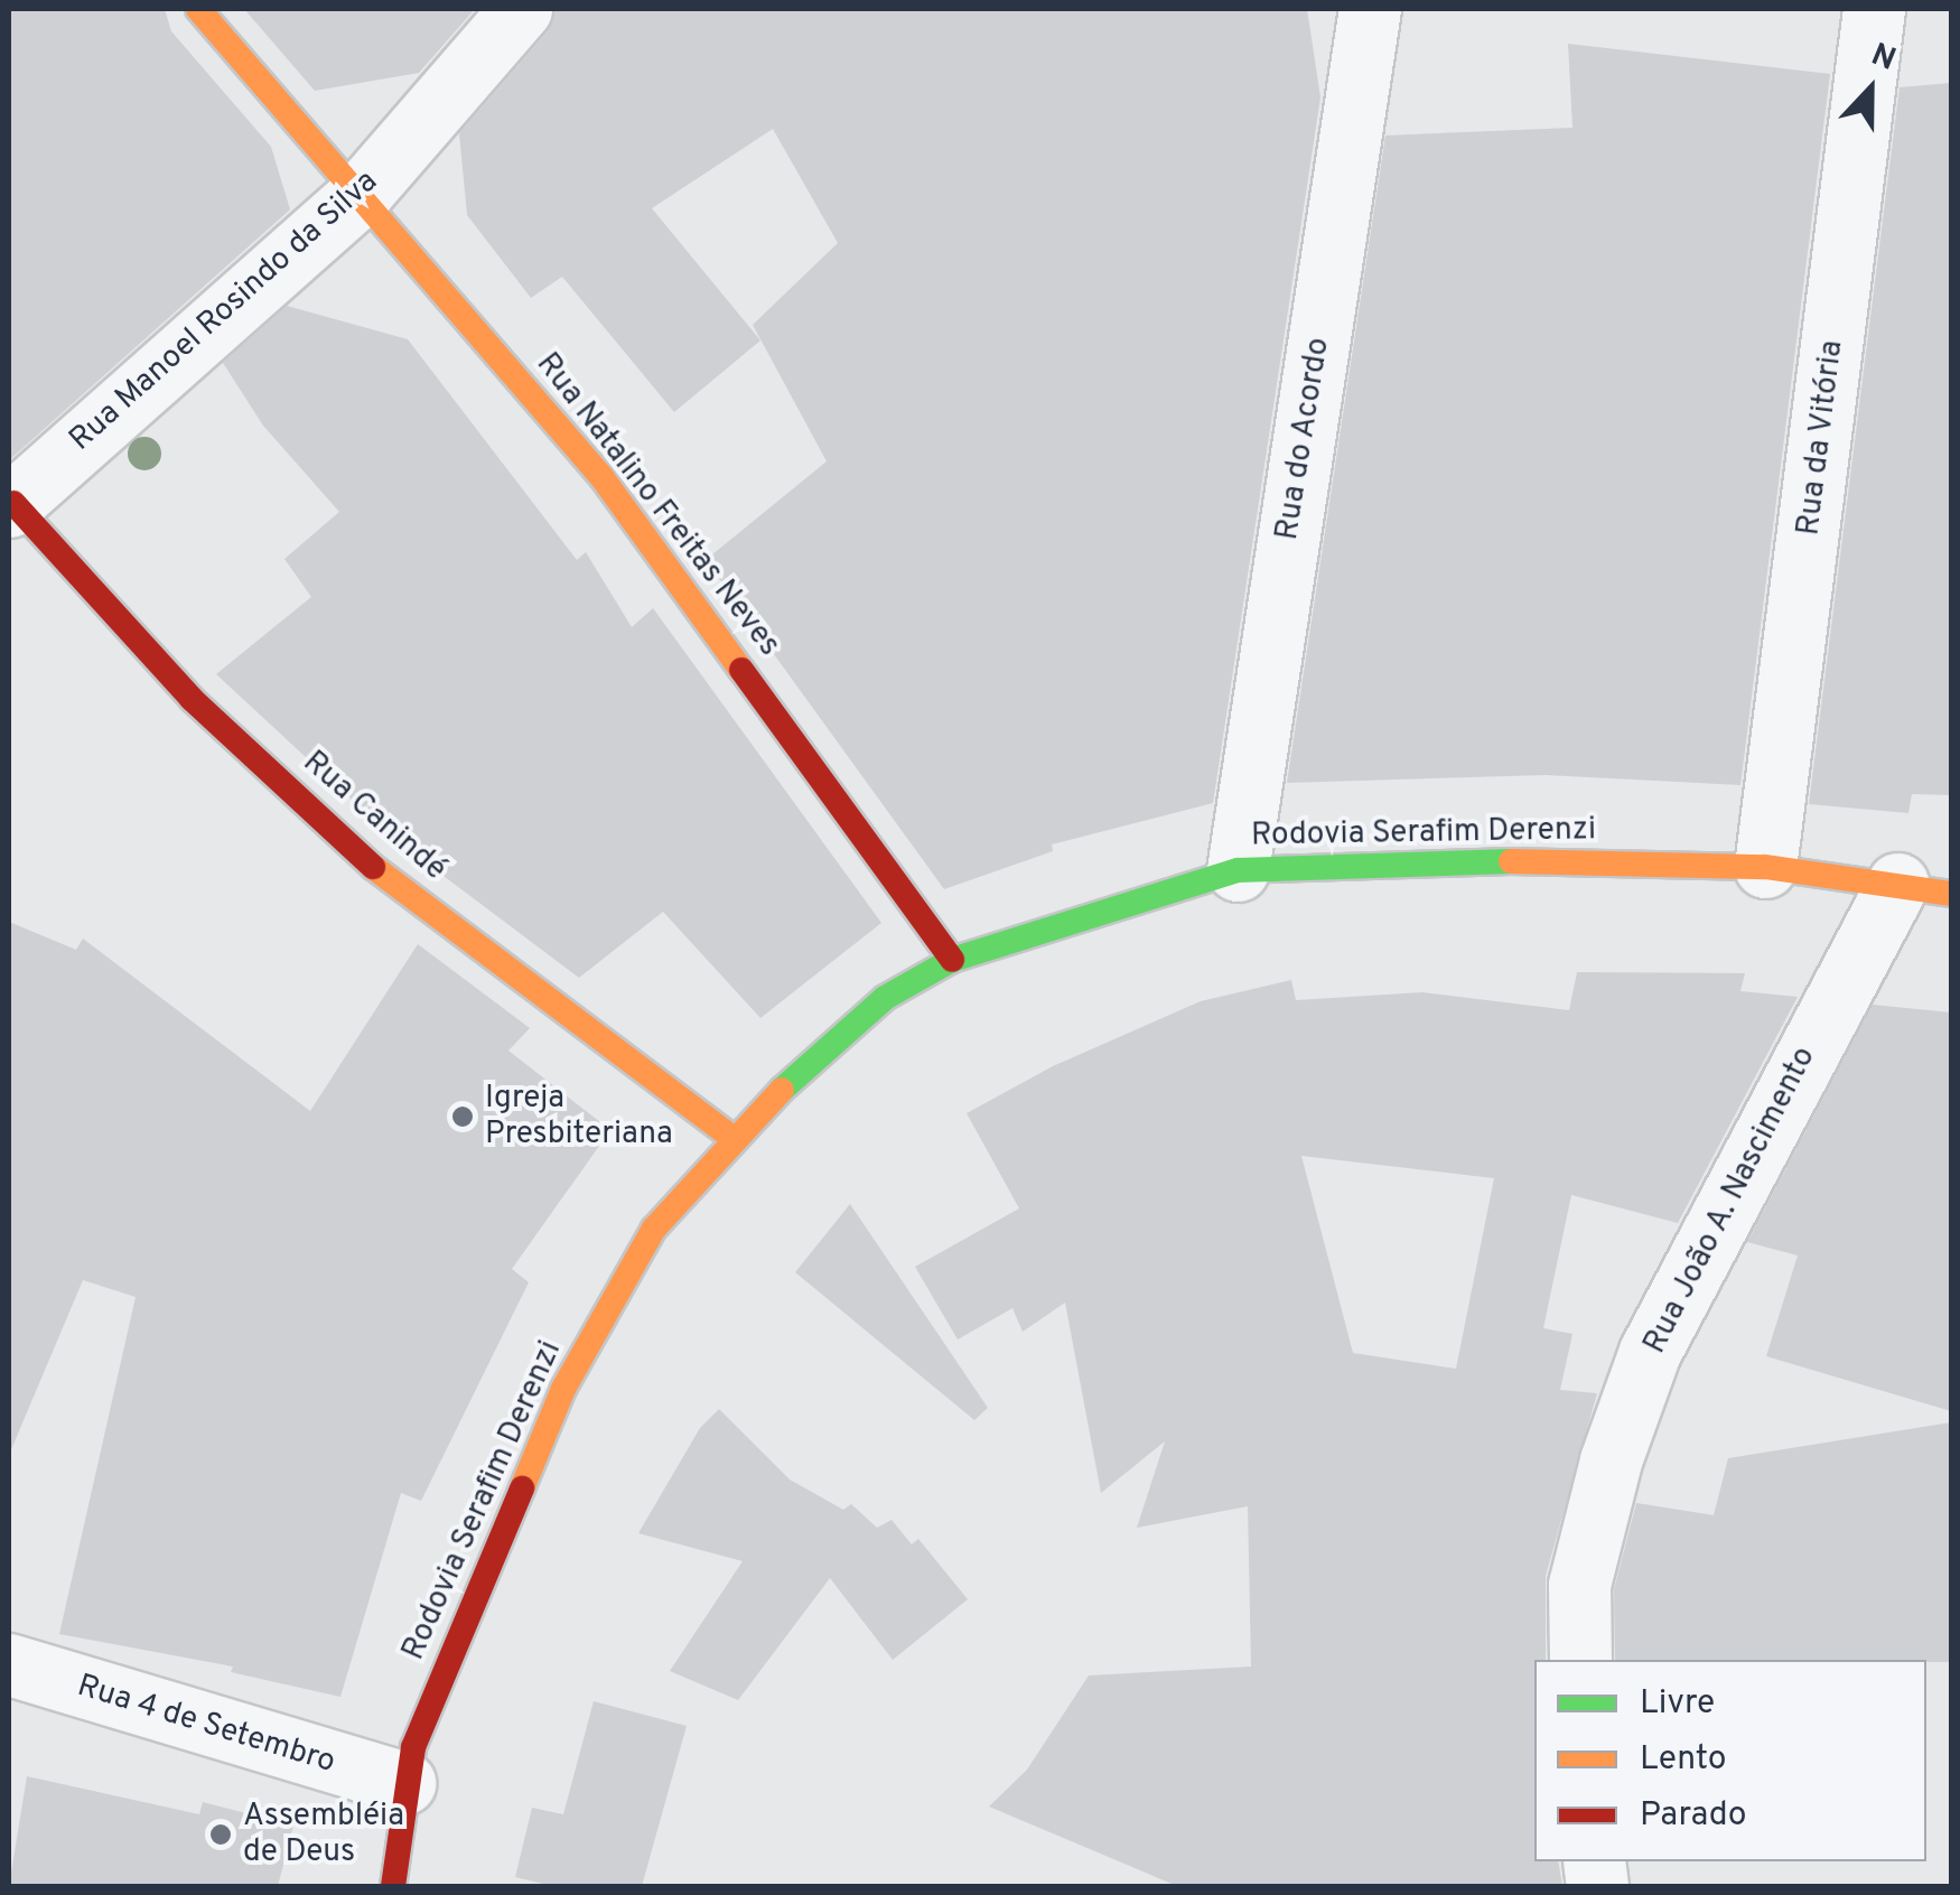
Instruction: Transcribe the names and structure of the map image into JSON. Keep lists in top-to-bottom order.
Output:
{
  "streets": {
    "street": [
      "Rua Manoel Rosindo da Silva",
      "Rua da Vitória",
      "Rua do Acordo",
      "Rua Natalino Freitas Neves",
      "Rua Canindé",
      "Rodovia Serafim Derenzi",
      "Rua João A. Nascimento",
      "Rua 4 de Setembro"
    ]
  },
  "crossings": [
    ["Rua Manoel Rosindo da Silva", "Rua Natalino Freitas Neves"],
    ["Rua Manoel Rosindo da Silva", "Rua Canindé"],
    ["Rua da Vitória", "Rodovia Serafim Derenzi"],
    ["Rua do Acordo", "Rodovia Serafim Derenzi"],
    ["Rua Natalino Freitas Neves", "Rodovia Serafim Derenzi"],
    ["Rua Canindé", "Rodovia Serafim Derenzi"],
    ["Rodovia Serafim Derenzi", "Rua João A. Nascimento"],
    ["Rodovia Serafim Derenzi", "Rua 4 de Setembro"]
  ],
  "places": ["Igreja Presbiteriana", "Assembléia de Deus"],
  "legend": ["Livre", "Lento", "Parado"],
  "north": "top"
}
